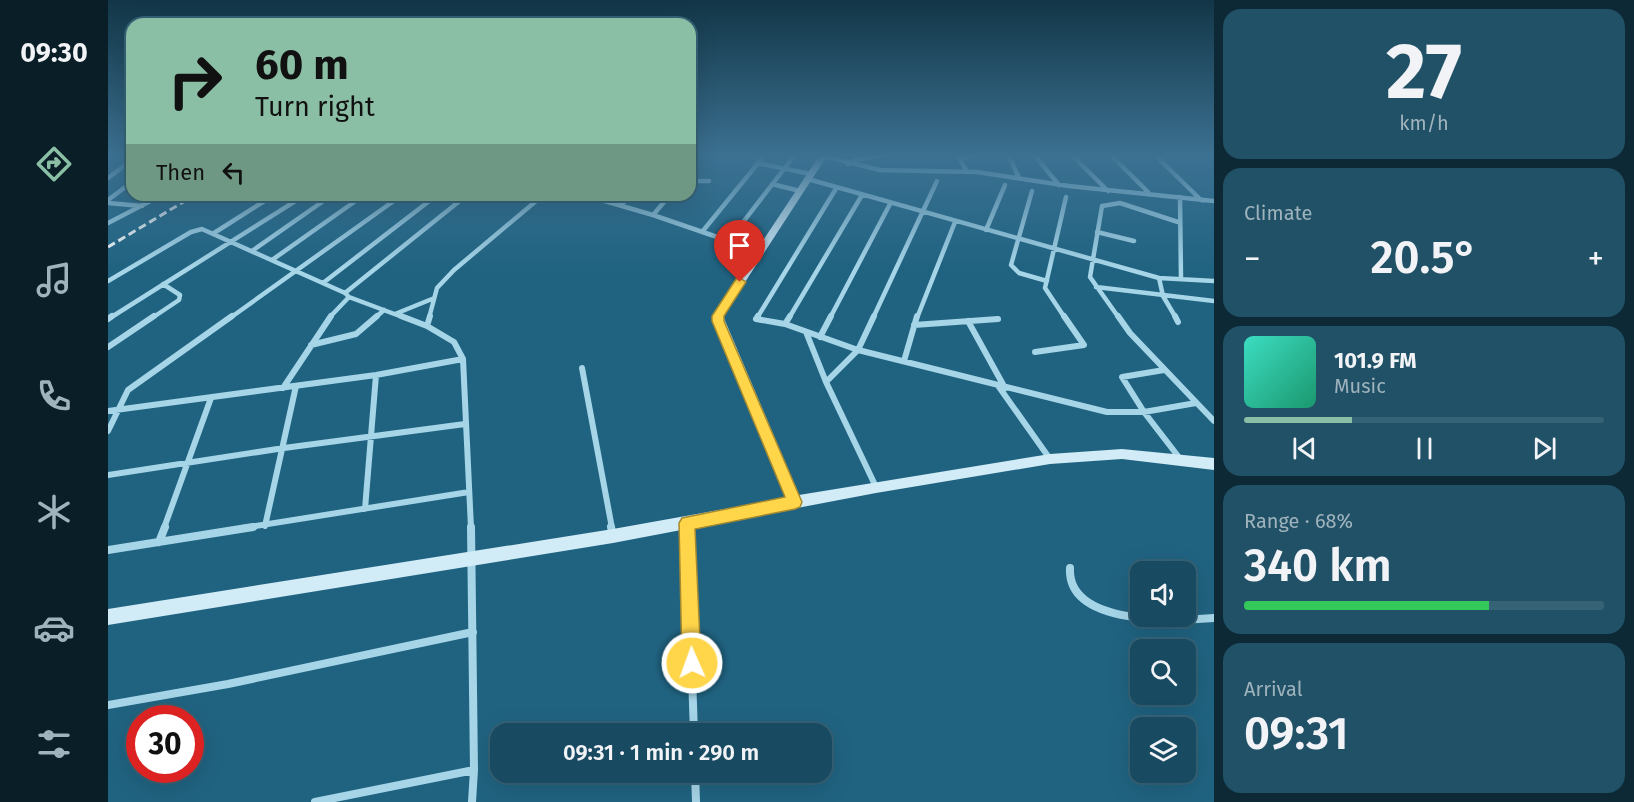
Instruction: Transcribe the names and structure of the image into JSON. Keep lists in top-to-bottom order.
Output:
{
  "page": {
    "tabs": "09:30",
    "tile": [
      ["27", "km/h"],
      "Climate",
      ["Range · 68%", "340 km"],
      ["Arrival", "09:31"]
    ],
    "turn": ["60 m", "Turn right"],
    "then": "Then",
    "heat": ["−", "20.5°", "+"],
    "song": ["101.9 FM", "Music"],
    "limit": "30",
    "trip": "09:31 · 1 min · 290 m"
  }
}
